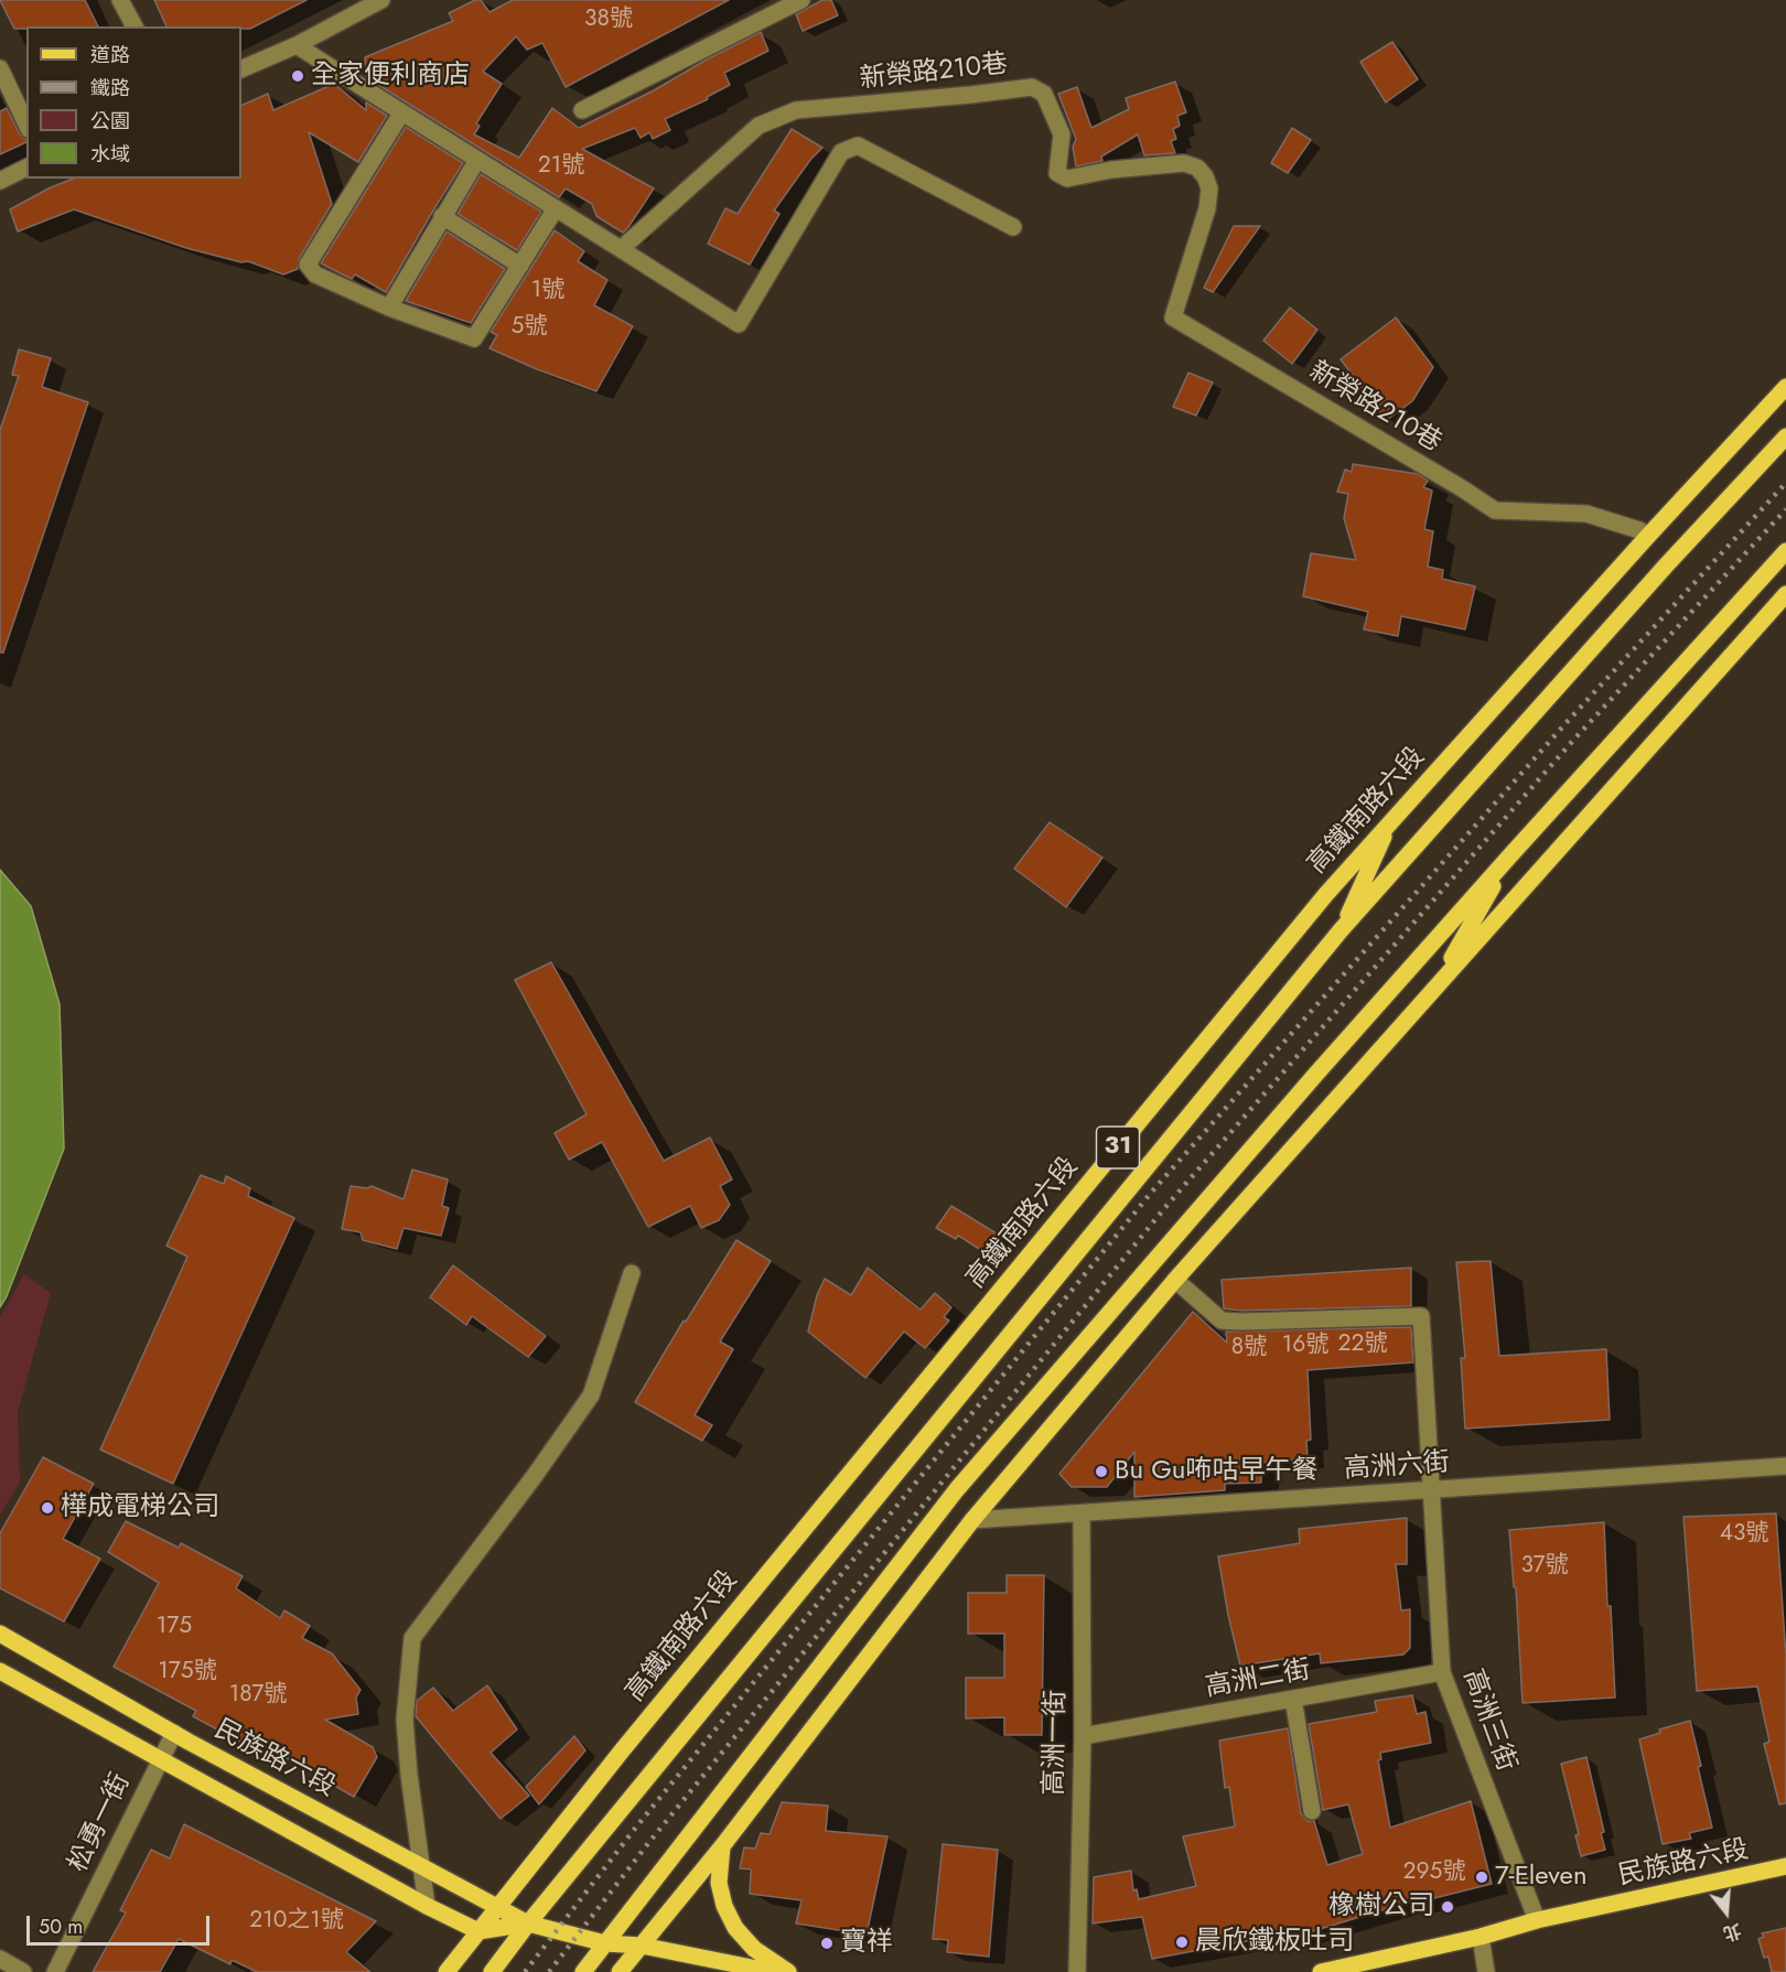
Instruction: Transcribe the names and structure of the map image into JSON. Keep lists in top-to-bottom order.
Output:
{
  "streets": {
    "main road": ["高鐵南路六段", "31", "民族路六段"],
    "street": [
      "新榮路210巷",
      "高洲六街",
      "高洲二街",
      "高洲三街",
      "高洲一街",
      "松勇一街"
    ]
  },
  "crossings": [
    ["新榮路210巷", "高鐵南路六段"],
    ["高鐵南路六段", "31"],
    ["高鐵南路六段", "民族路六段"],
    ["31", "民族路六段"],
    ["高洲六街", "高洲三街"],
    ["高洲六街", "高洲一街"],
    ["高洲二街", "高洲三街"],
    ["高洲二街", "高洲一街"],
    ["高洲三街", "民族路六段"],
    ["民族路六段", "松勇一街"]
  ],
  "places": [
    "全家便利商店",
    "Bu Gu咘咕早午餐",
    "樺成電梯公司",
    "7-Eleven",
    "橡樹公司",
    "晨欣鐵板吐司",
    "寶祥"
  ],
  "house_numbers": [
    "38號",
    "21號",
    "1號",
    "5號",
    "22號",
    "16號",
    "8號",
    "43號",
    "37號",
    "175",
    "175號",
    "187號",
    "295號",
    "210之1號"
  ],
  "legend": [
    "道路",
    "鐵路",
    "公園",
    "水域"
  ],
  "scale_bar": "50 m",
  "north": "bottom"
}
